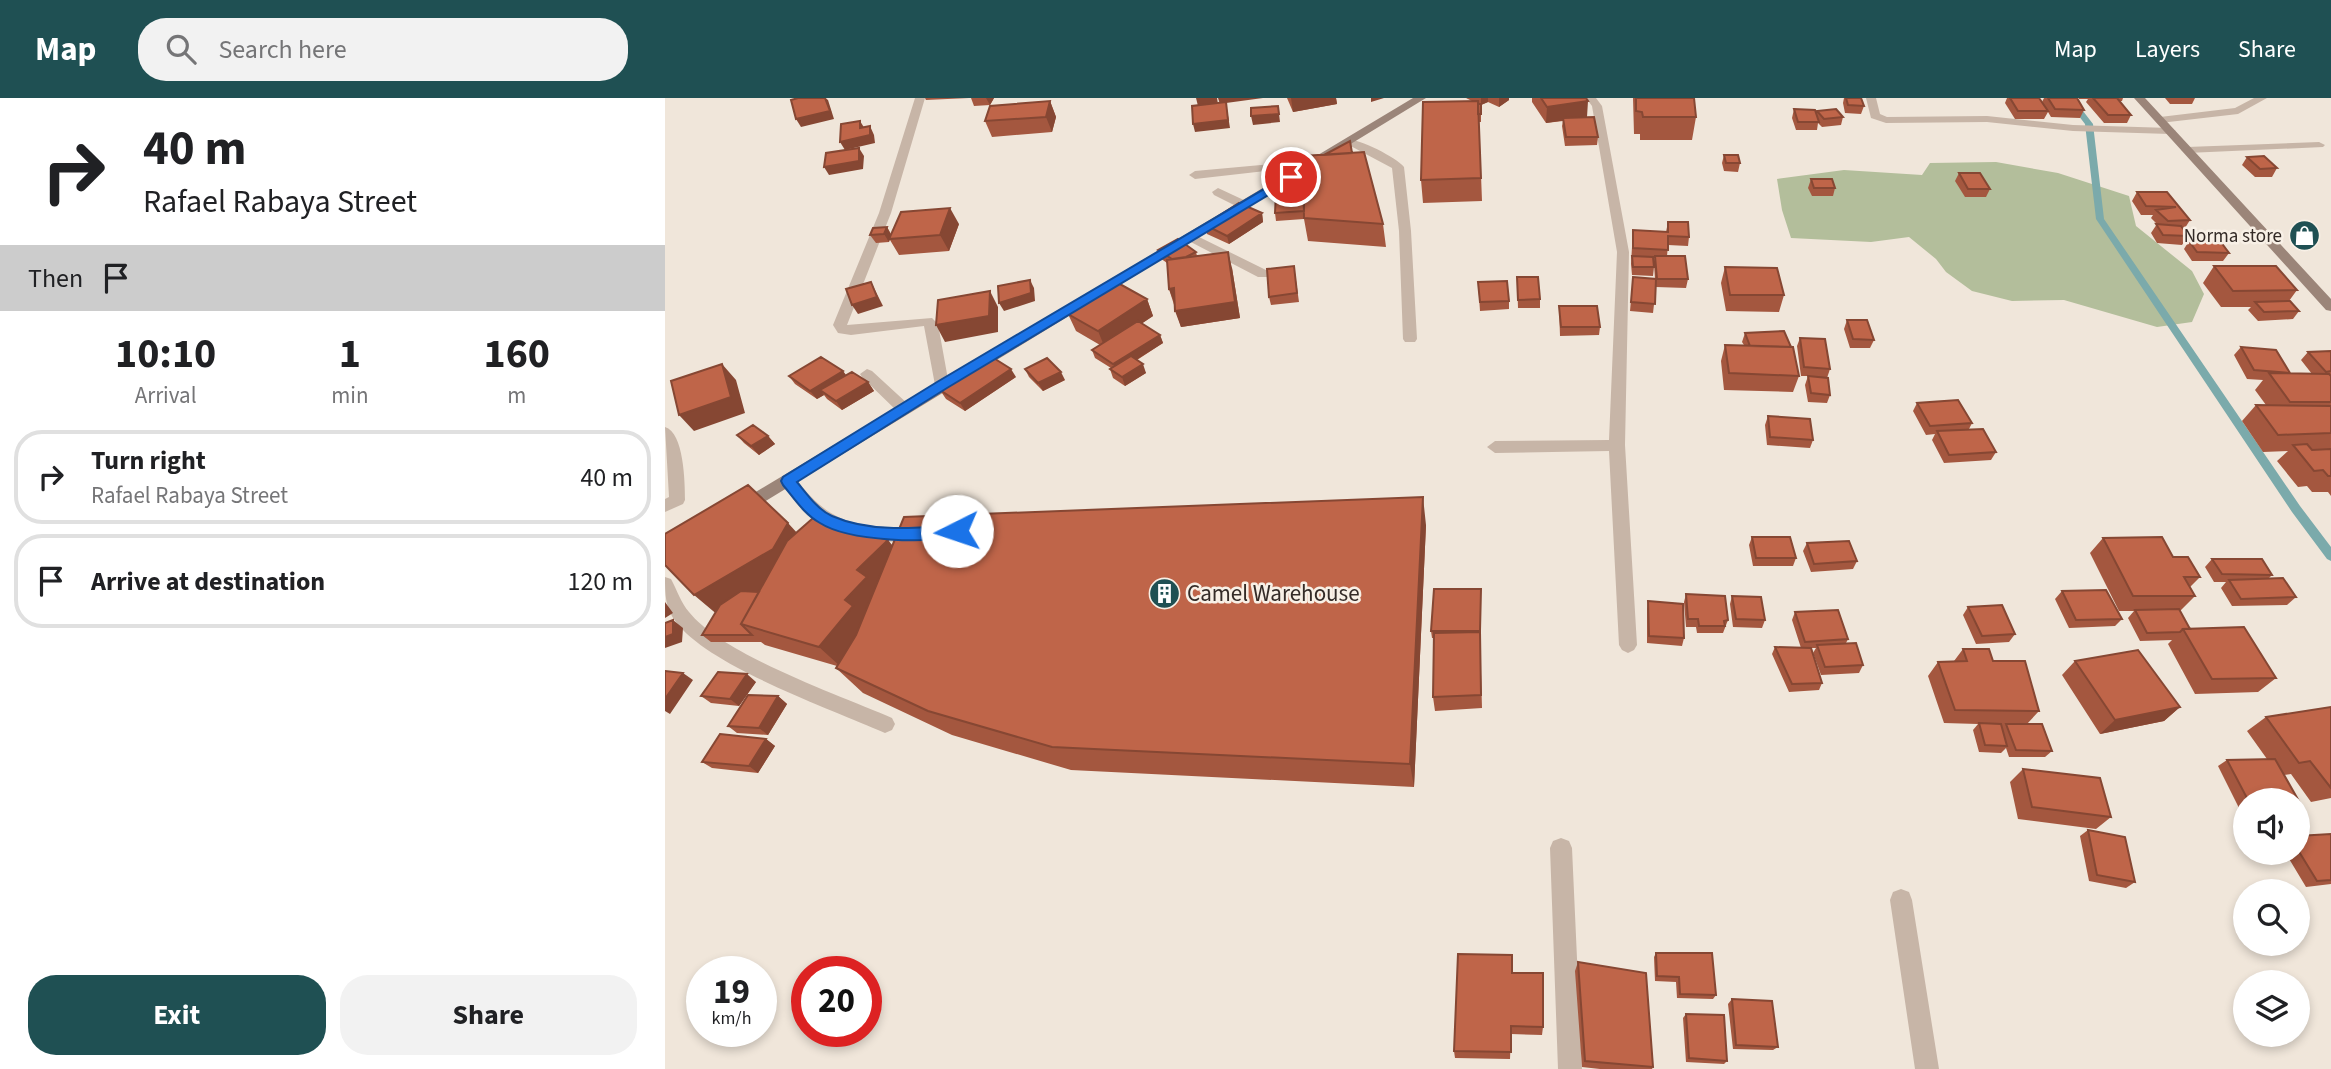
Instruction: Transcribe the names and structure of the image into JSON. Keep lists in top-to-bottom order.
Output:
{
  "places": {
    "shop": ["Norma store"],
    "building": ["Camel Warehouse"]
  },
  "page": {
    "header": "Map",
    "search": "Search here",
    "nav": ["Map", "Layers", "Share"],
    "turn": ["40 m", "Rafael Rabaya Street"],
    "then": "Then",
    "eta": [
      "10:10",
      "Arrival",
      "1",
      "min",
      "160",
      "m"
    ],
    "list": [
      {
        "name": "Turn right",
        "note": "Rafael Rabaya Street",
        "value": "40 m"
      },
      {
        "name": "Arrive at destination",
        "value": "120 m"
      }
    ],
    "speed": "19 km/h",
    "limit": "20",
    "buttons": ["Exit", "Share"]
  }
}
